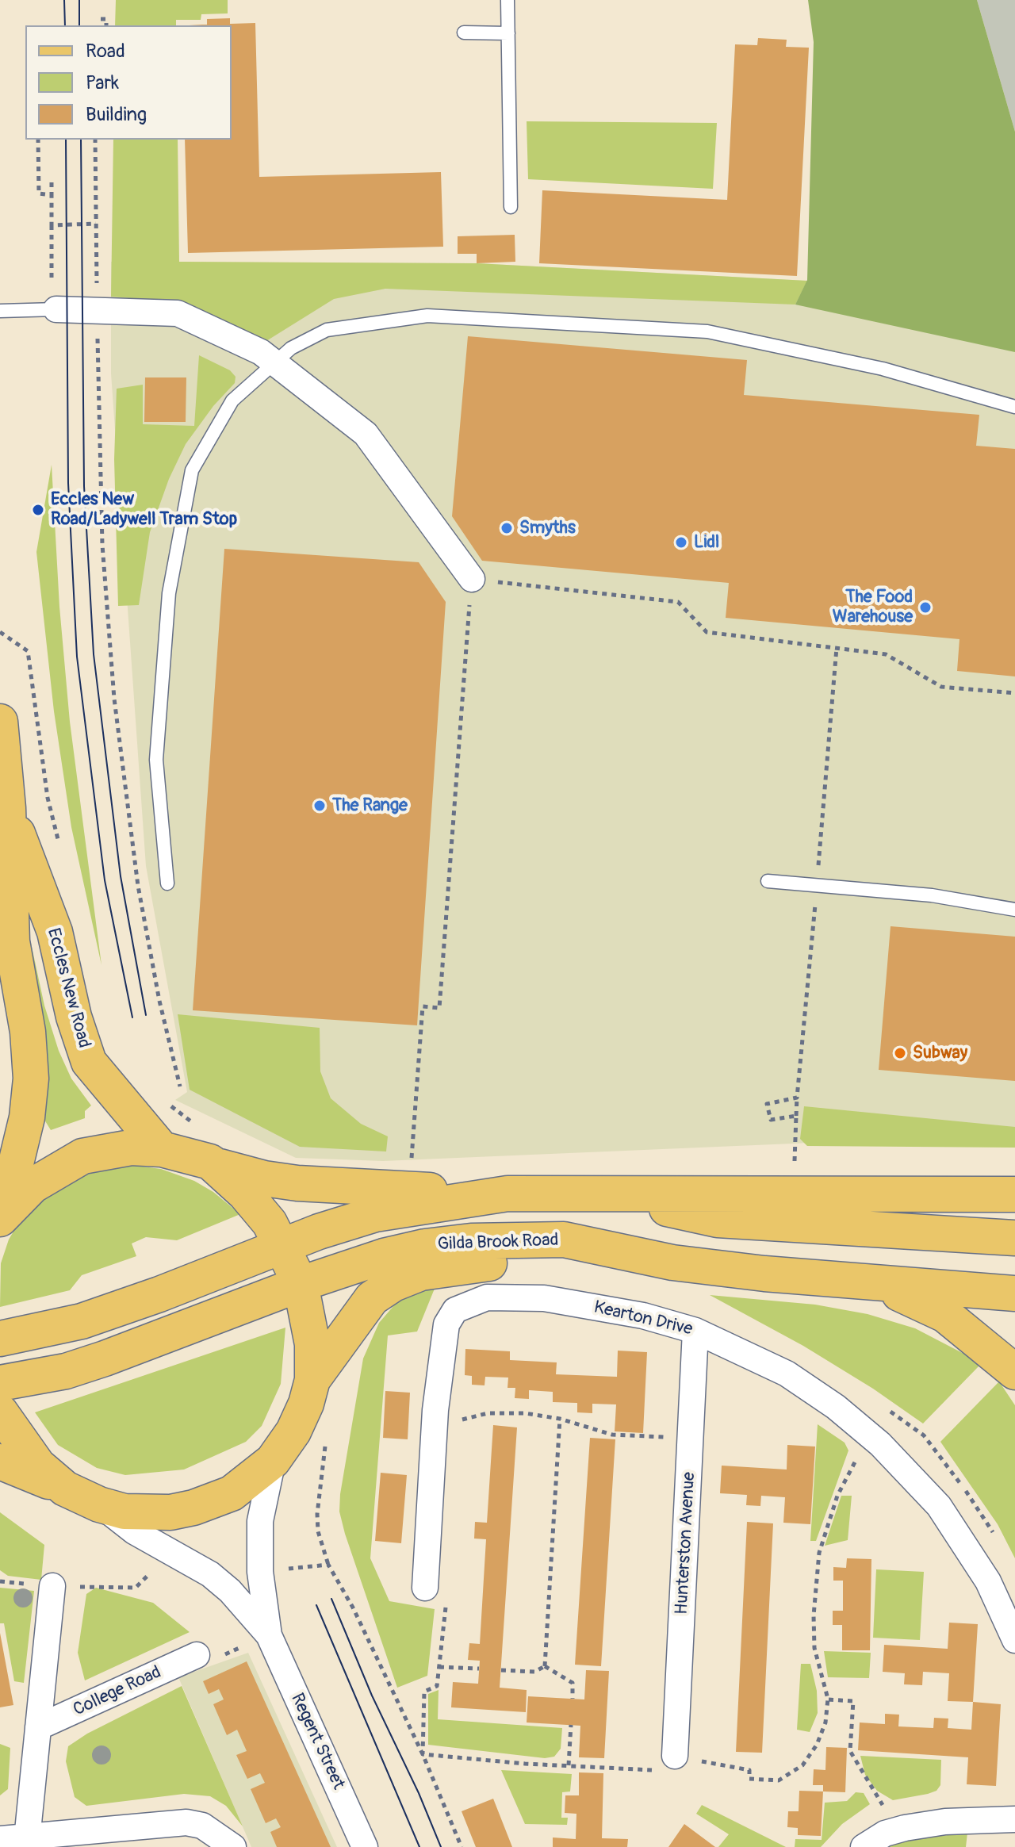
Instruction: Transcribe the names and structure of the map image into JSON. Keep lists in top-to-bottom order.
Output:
{
  "streets": {
    "main road": ["Eccles New Road", "Gilda Brook Road"],
    "street": [
      "Kearton Drive",
      "Hunterston Avenue",
      "College Road",
      "Regent Street"
    ]
  },
  "crossings": [
    ["Kearton Drive", "Hunterston Avenue"]
  ],
  "places": [
    "Eccles New Road/Ladywell Tram Stop",
    "Smyths",
    "Lidl",
    "The Food Warehouse",
    "The Range",
    "Subway"
  ],
  "legend": ["Road", "Park", "Building"]
}
